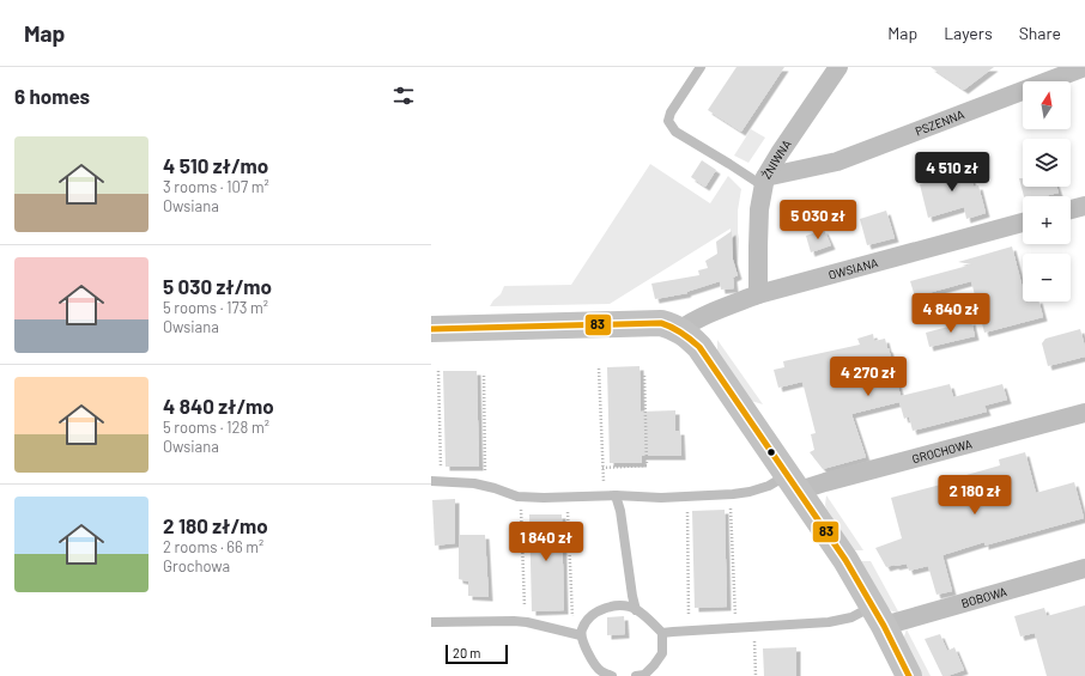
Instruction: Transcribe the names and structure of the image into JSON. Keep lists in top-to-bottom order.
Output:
{
  "streets": {
    "street": [
      "PSZENNA",
      "ŻNIWNA",
      "OWSIANA",
      "GROCHOWA",
      "BOBOWA"
    ]
  },
  "crossings": [
    ["PSZENNA", "ŻNIWNA"],
    ["ŻNIWNA", "OWSIANA"]
  ],
  "lines": ["transit line 83"],
  "scale_bar": "20 m",
  "north": "top",
  "page": {
    "header": "Map",
    "nav": ["Map", "Layers", "Share"],
    "heading": "6 homes",
    "map_buttons": ["+", "−"],
    "list": [
      {
        "name": "4 510 zł/mo",
        "note": "3 rooms · 107 m² · Owsiana"
      },
      {
        "name": "5 030 zł/mo",
        "note": "5 rooms · 173 m² · Owsiana"
      },
      {
        "name": "4 840 zł/mo",
        "note": "5 rooms · 128 m² · Owsiana"
      },
      {
        "name": "2 180 zł/mo",
        "note": "2 rooms · 66 m² · Grochowa"
      }
    ],
    "price": [
      "4 510 zł",
      "5 030 zł",
      "4 840 zł",
      "4 270 zł",
      "2 180 zł",
      "1 840 zł"
    ],
    "scale": "20 m"
  }
}
